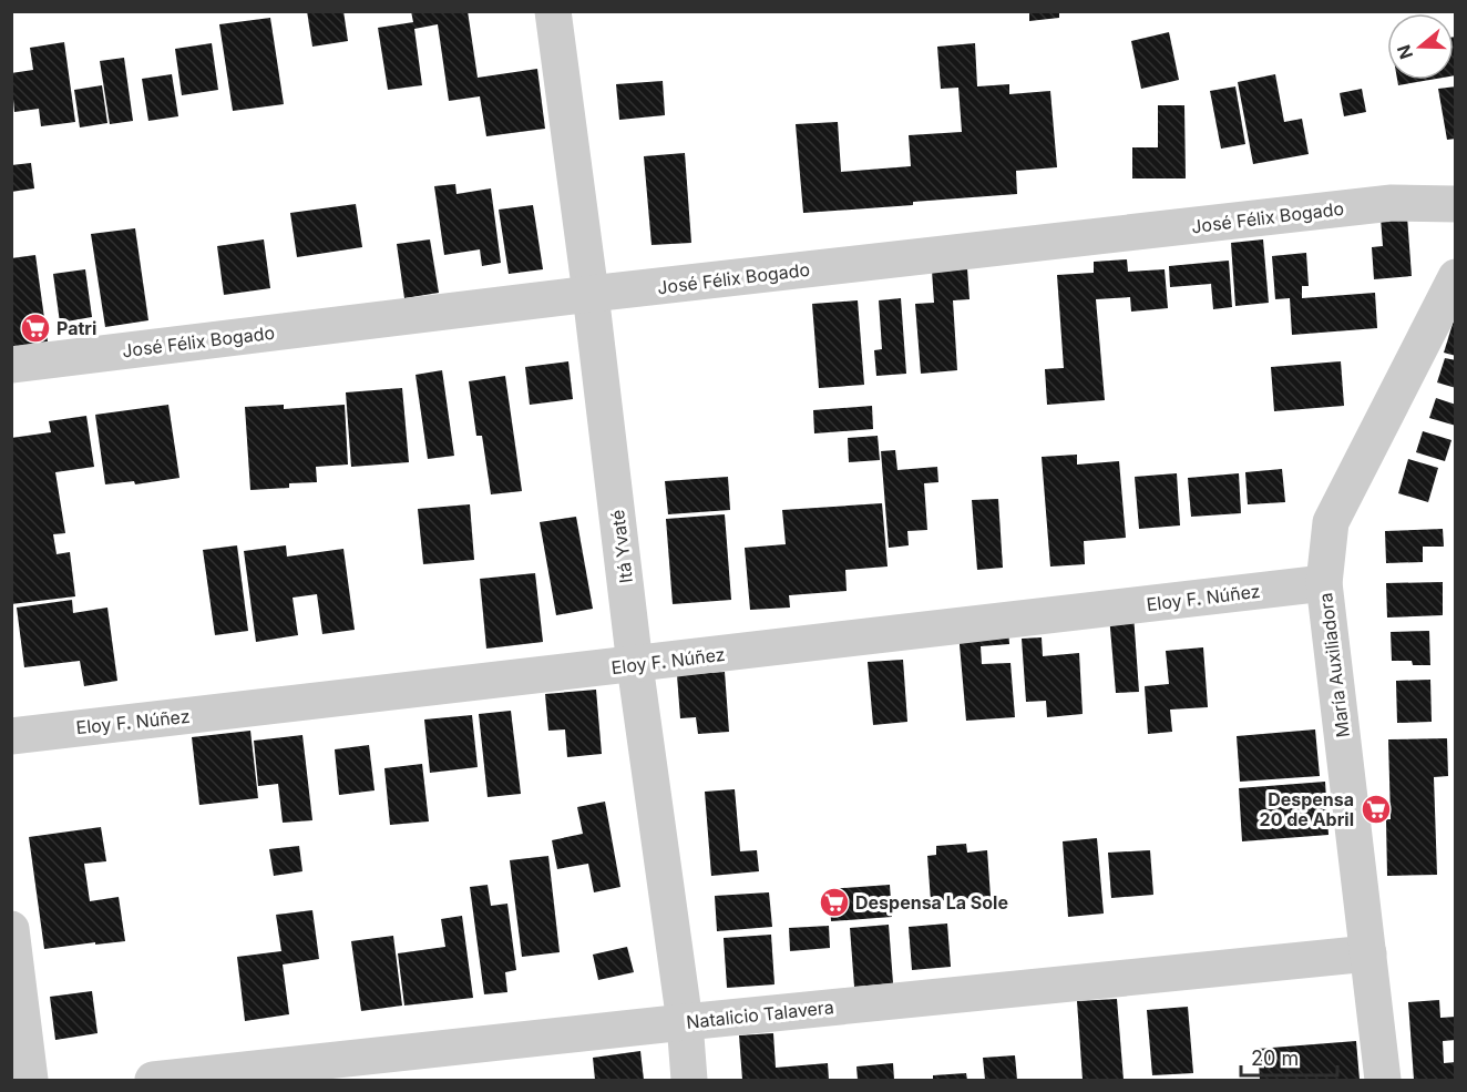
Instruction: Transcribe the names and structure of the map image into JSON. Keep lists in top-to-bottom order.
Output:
{
  "streets": {
    "street": [
      "José Félix Bogado",
      "Itá Yvaté",
      "Eloy F. Núñez",
      "María Auxiliadora",
      "Natalicio Talavera"
    ]
  },
  "crossings": [
    ["José Félix Bogado", "Itá Yvaté"],
    ["Itá Yvaté", "Eloy F. Núñez"],
    ["Itá Yvaté", "Natalicio Talavera"],
    ["Eloy F. Núñez", "María Auxiliadora"],
    ["María Auxiliadora", "Natalicio Talavera"]
  ],
  "places": {
    "supermarket": ["Patri", "Despensa 20 de Abril", "Despensa La Sole"]
  },
  "scale_bar": "20 m",
  "north": "left"
}
